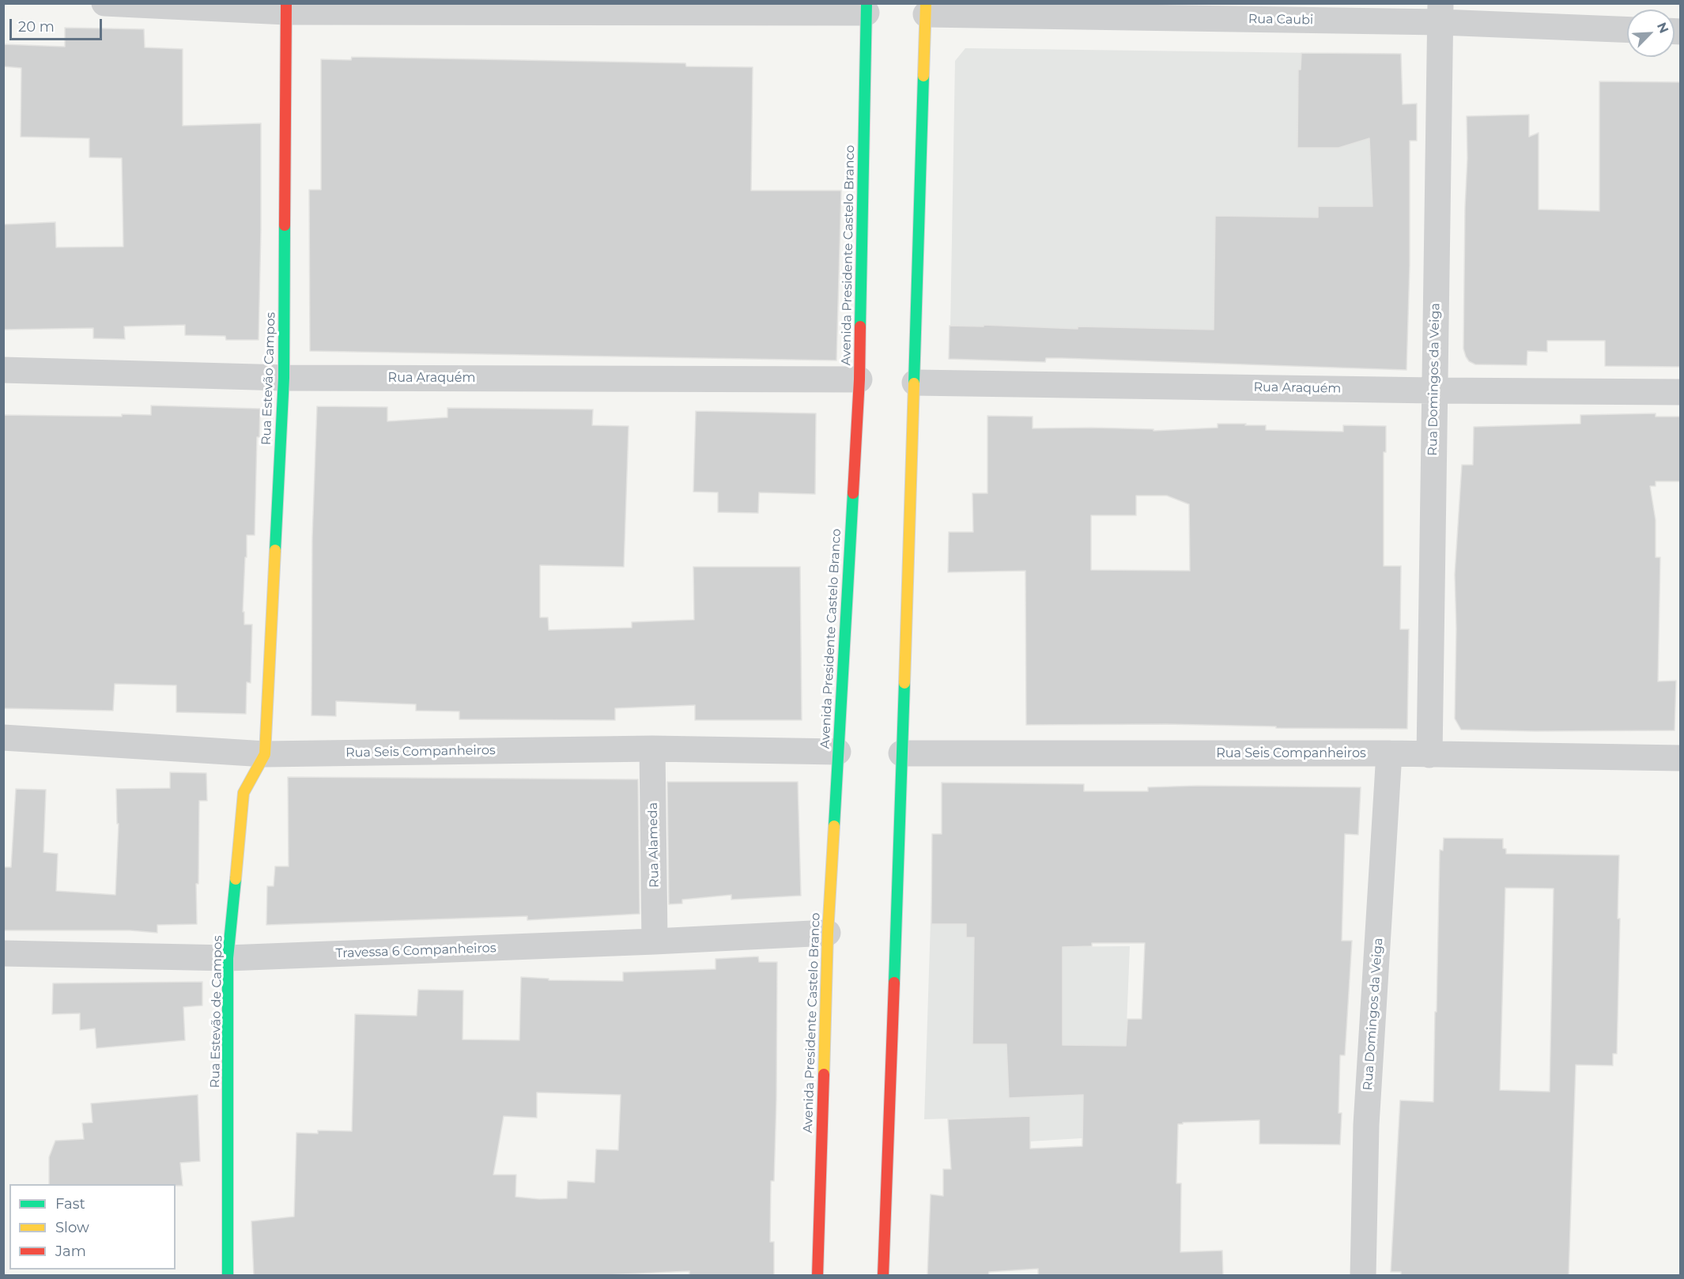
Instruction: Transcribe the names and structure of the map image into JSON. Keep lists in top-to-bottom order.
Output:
{
  "streets": {
    "main road": ["Avenida Presidente Castelo Branco", "Rua Estevão Campos", "Rua Estevão de Campos"],
    "street": [
      "Rua Caubi",
      "Rua Araquém",
      "Rua Domingos da Veiga",
      "Rua Seis Companheiros",
      "Rua Alameda",
      "Travessa 6 Companheiros"
    ]
  },
  "crossings": [
    ["Rua Caubi", "Rua Domingos da Veiga"],
    ["Avenida Presidente Castelo Branco", "Rua Araquém"],
    ["Avenida Presidente Castelo Branco", "Rua Seis Companheiros"],
    ["Avenida Presidente Castelo Branco", "Travessa 6 Companheiros"],
    ["Rua Araquém", "Rua Estevão Campos"],
    ["Rua Araquém", "Rua Domingos da Veiga"],
    ["Rua Estevão Campos", "Rua Seis Companheiros"],
    ["Rua Estevão Campos", "Rua Estevão de Campos"],
    ["Rua Domingos da Veiga", "Rua Seis Companheiros"],
    ["Rua Seis Companheiros", "Rua Alameda"],
    ["Rua Seis Companheiros", "Rua Estevão de Campos"],
    ["Rua Alameda", "Travessa 6 Companheiros"],
    ["Travessa 6 Companheiros", "Rua Estevão de Campos"]
  ],
  "legend": ["Fast", "Slow", "Jam"],
  "scale_bar": "20 m",
  "north": "top right"
}
